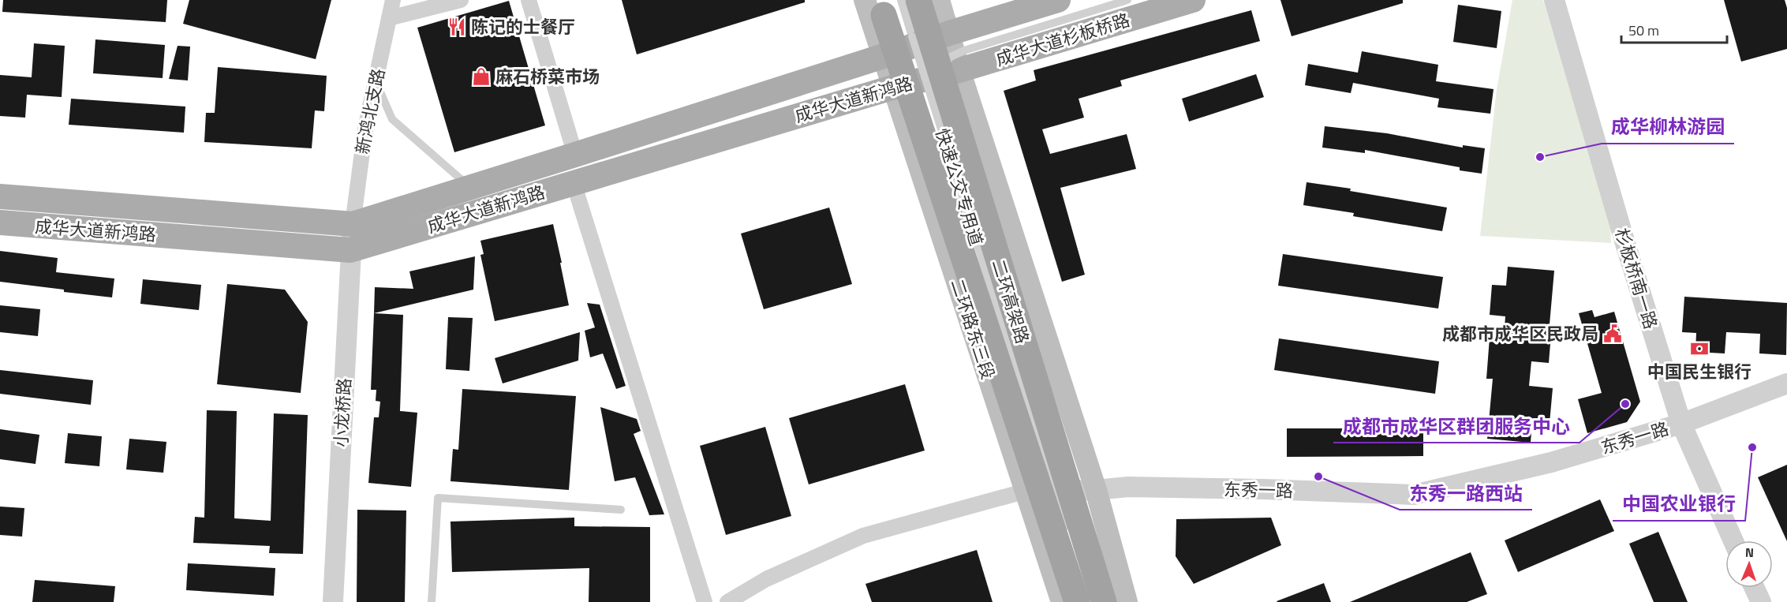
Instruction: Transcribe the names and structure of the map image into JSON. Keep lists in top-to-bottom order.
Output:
{
  "streets": {
    "highway": ["二环高架路"],
    "main road": ["成华大道杉板桥路", "成华大道新鸿路", "二环路东三段"],
    "street": [
      "新鸿北支路",
      "杉板桥南一路",
      "小龙桥路",
      "东秀一路"
    ],
    "lane": ["快速公交专用道"]
  },
  "crossings": [
    ["成华大道杉板桥路", "成华大道新鸿路"],
    ["成华大道杉板桥路", "二环路东三段"],
    ["成华大道新鸿路", "新鸿北支路"],
    ["成华大道新鸿路", "二环路东三段"],
    ["成华大道新鸿路", "小龙桥路"],
    ["新鸿北支路", "小龙桥路"],
    ["快速公交专用道", "二环高架路"],
    ["快速公交专用道", "二环路东三段"],
    ["杉板桥南一路", "东秀一路"],
    ["二环高架路", "二环路东三段"],
    ["二环路东三段", "东秀一路"]
  ],
  "places": {
    "restaurant": ["陈记的士餐厅"],
    "shop": ["麻石桥菜市场"],
    "other": [
      "成华柳林游园",
      "成都市成华区群团服务中心",
      "中国农业银行",
      "东秀一路西站"
    ],
    "public building": ["成都市成华区民政局"],
    "bank": ["中国民生银行"]
  },
  "scale_bar": "50 m",
  "north": "top"
}
